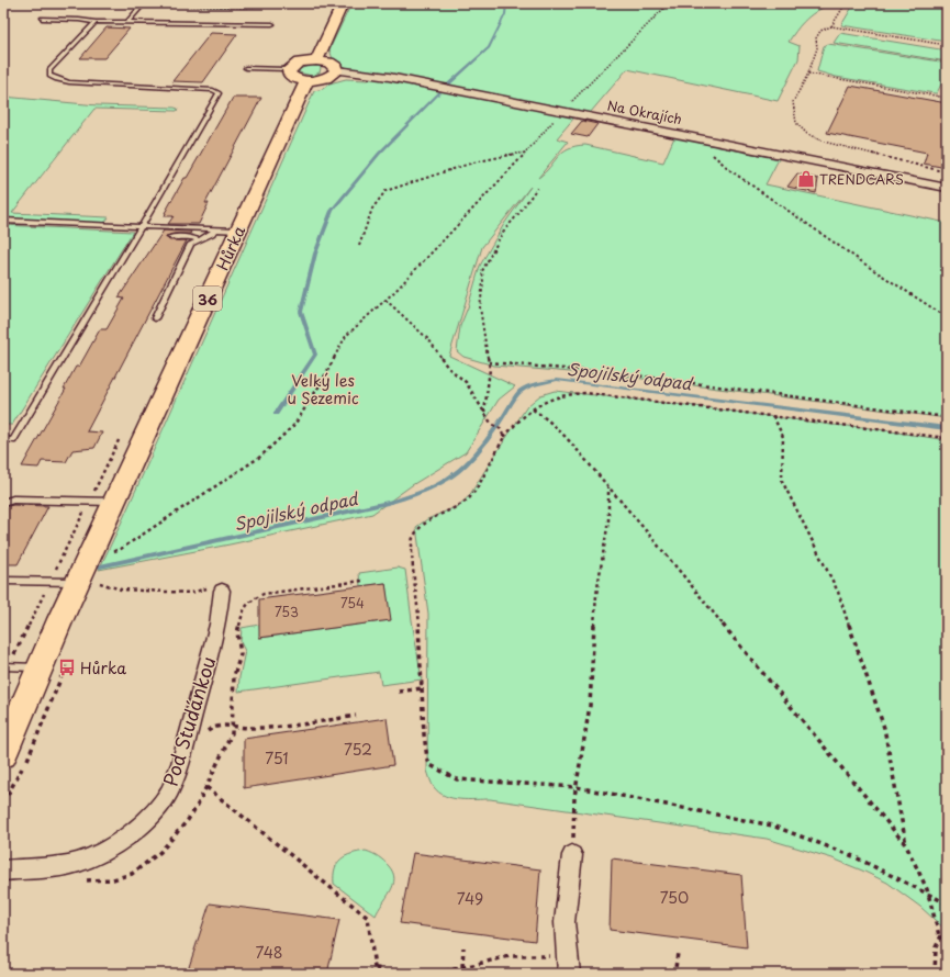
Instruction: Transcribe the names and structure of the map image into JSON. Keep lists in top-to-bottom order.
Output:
{
  "streets": {
    "main road": ["Hůrka", "36"],
    "street": ["Na Okrajích", "Pod Studánkou"]
  },
  "water": ["Spojilský odpad"],
  "parks": ["Velký les u Sezemic"],
  "places": {
    "shop": ["TRENDCARS"],
    "bus stop": ["Hůrka"]
  },
  "house_numbers": [
    "754",
    "753",
    "752",
    "751",
    "750",
    "749",
    "748"
  ]
}
